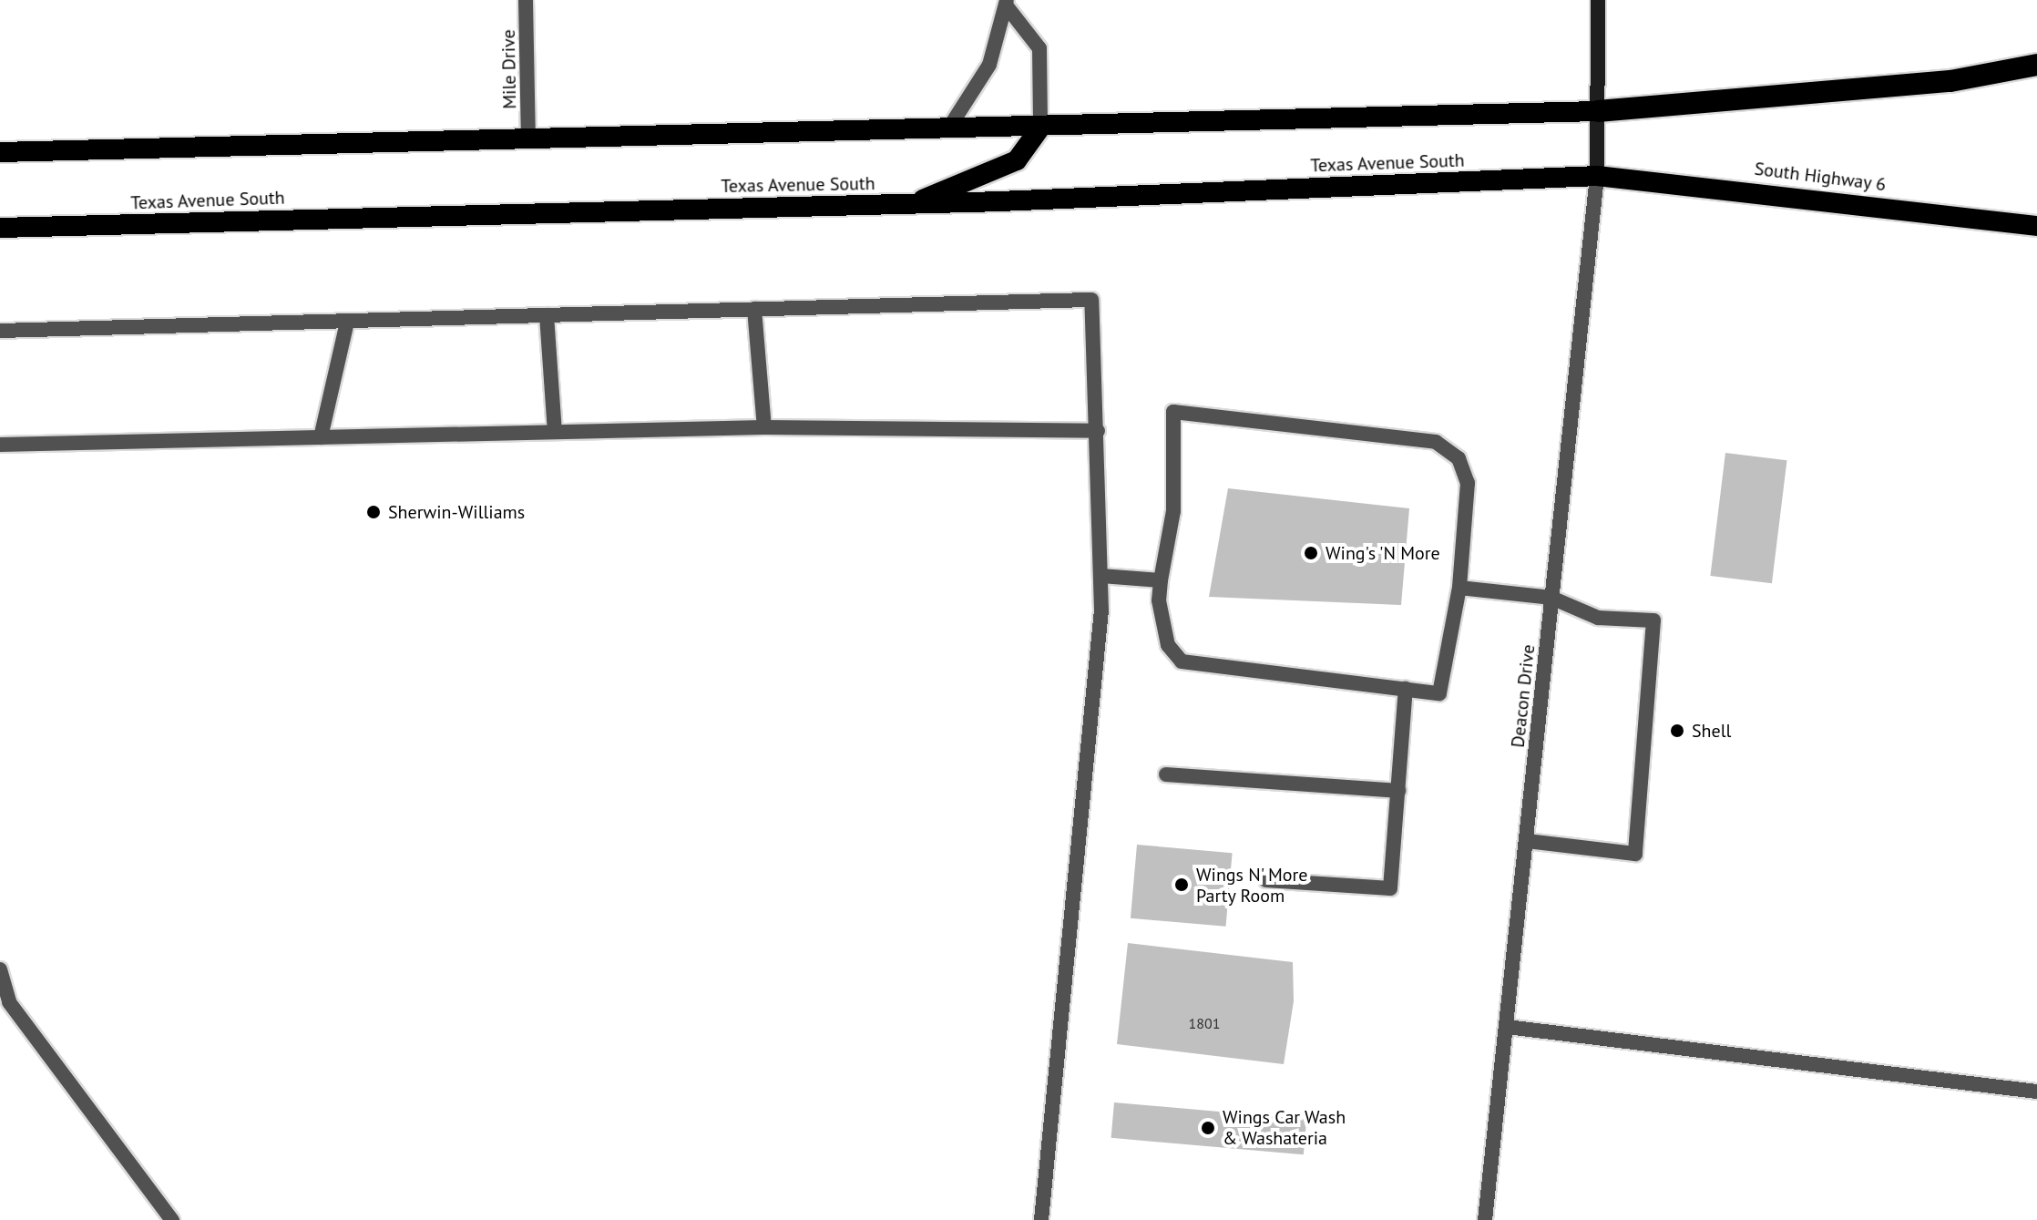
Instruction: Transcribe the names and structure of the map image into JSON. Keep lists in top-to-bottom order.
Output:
{
  "streets": {
    "highway": ["Texas Avenue South", "South Highway 6"],
    "street": ["Mile Drive", "Deacon Drive"]
  },
  "crossings": [
    ["Texas Avenue South", "South Highway 6"],
    ["Texas Avenue South", "Deacon Drive"],
    ["South Highway 6", "Deacon Drive"]
  ],
  "places": [
    "Sherwin-Williams",
    "Wing's 'N More",
    "Shell",
    "Wings N' More Party Room",
    "Wings Car Wash & Washateria"
  ],
  "house_numbers": ["1801"]
}
